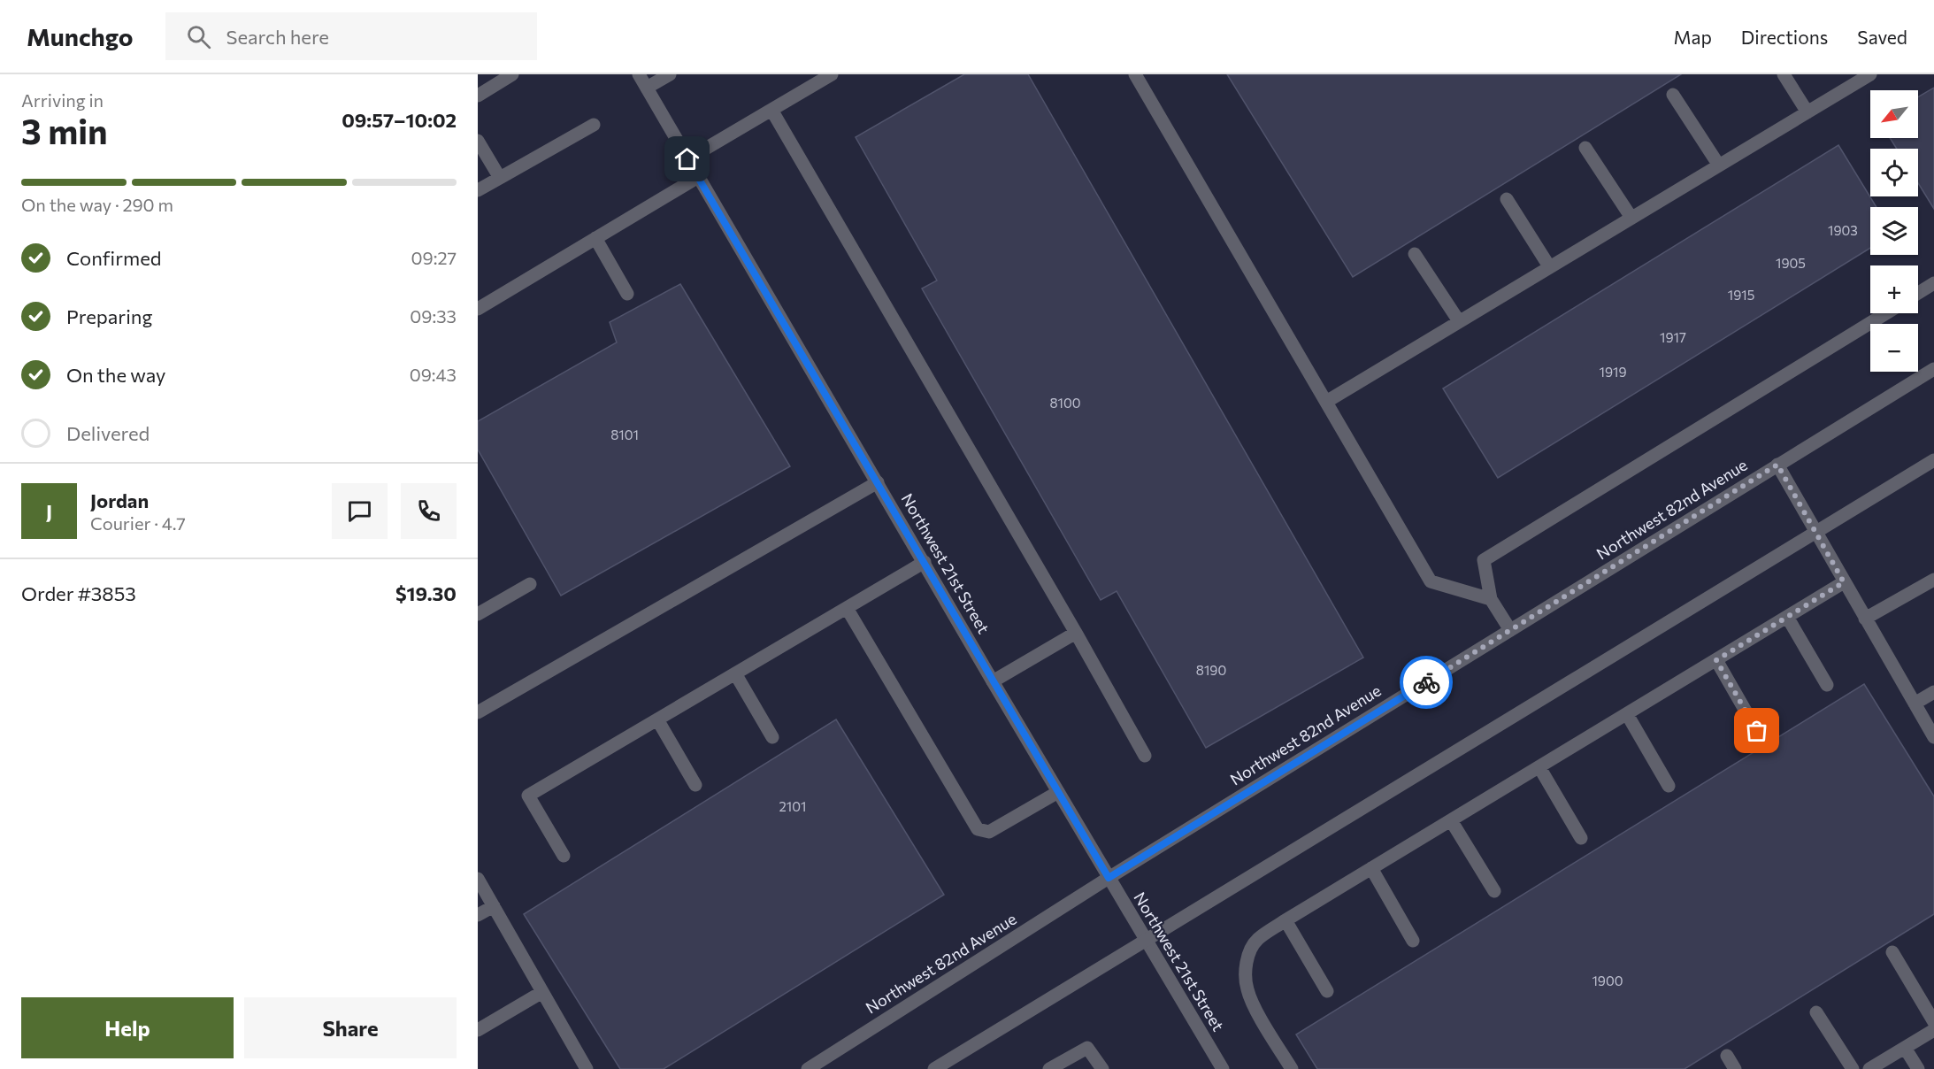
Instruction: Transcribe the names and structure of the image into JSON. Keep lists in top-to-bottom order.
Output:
{
  "streets": {
    "street": ["Northwest 82nd Avenue", "Northwest 21st Street"]
  },
  "crossings": [
    ["Northwest 82nd Avenue", "Northwest 21st Street"]
  ],
  "house_numbers": [
    "1903",
    "1905",
    "1915",
    "1917",
    "1919",
    "8100",
    "8101",
    "8190",
    "2101",
    "1900"
  ],
  "north": "bottom left",
  "page": {
    "header": "Munchgo",
    "search": "Search here",
    "nav": ["Map", "Directions", "Saved"],
    "heading": ["3 min", "Arriving in", "09:57–10:02"],
    "panel": [
      "Jordan",
      "Courier · 4.7",
      "Order #3853",
      "$19.30"
    ],
    "map_buttons": ["+", "−"],
    "bar": "On the way · 290 m",
    "list": [
      ["Confirmed", "09:27"],
      ["Preparing", "09:33"],
      ["On the way", "09:43"],
      "Delivered"
    ],
    "round": "J",
    "buttons": ["Help", "Share"]
  }
}
